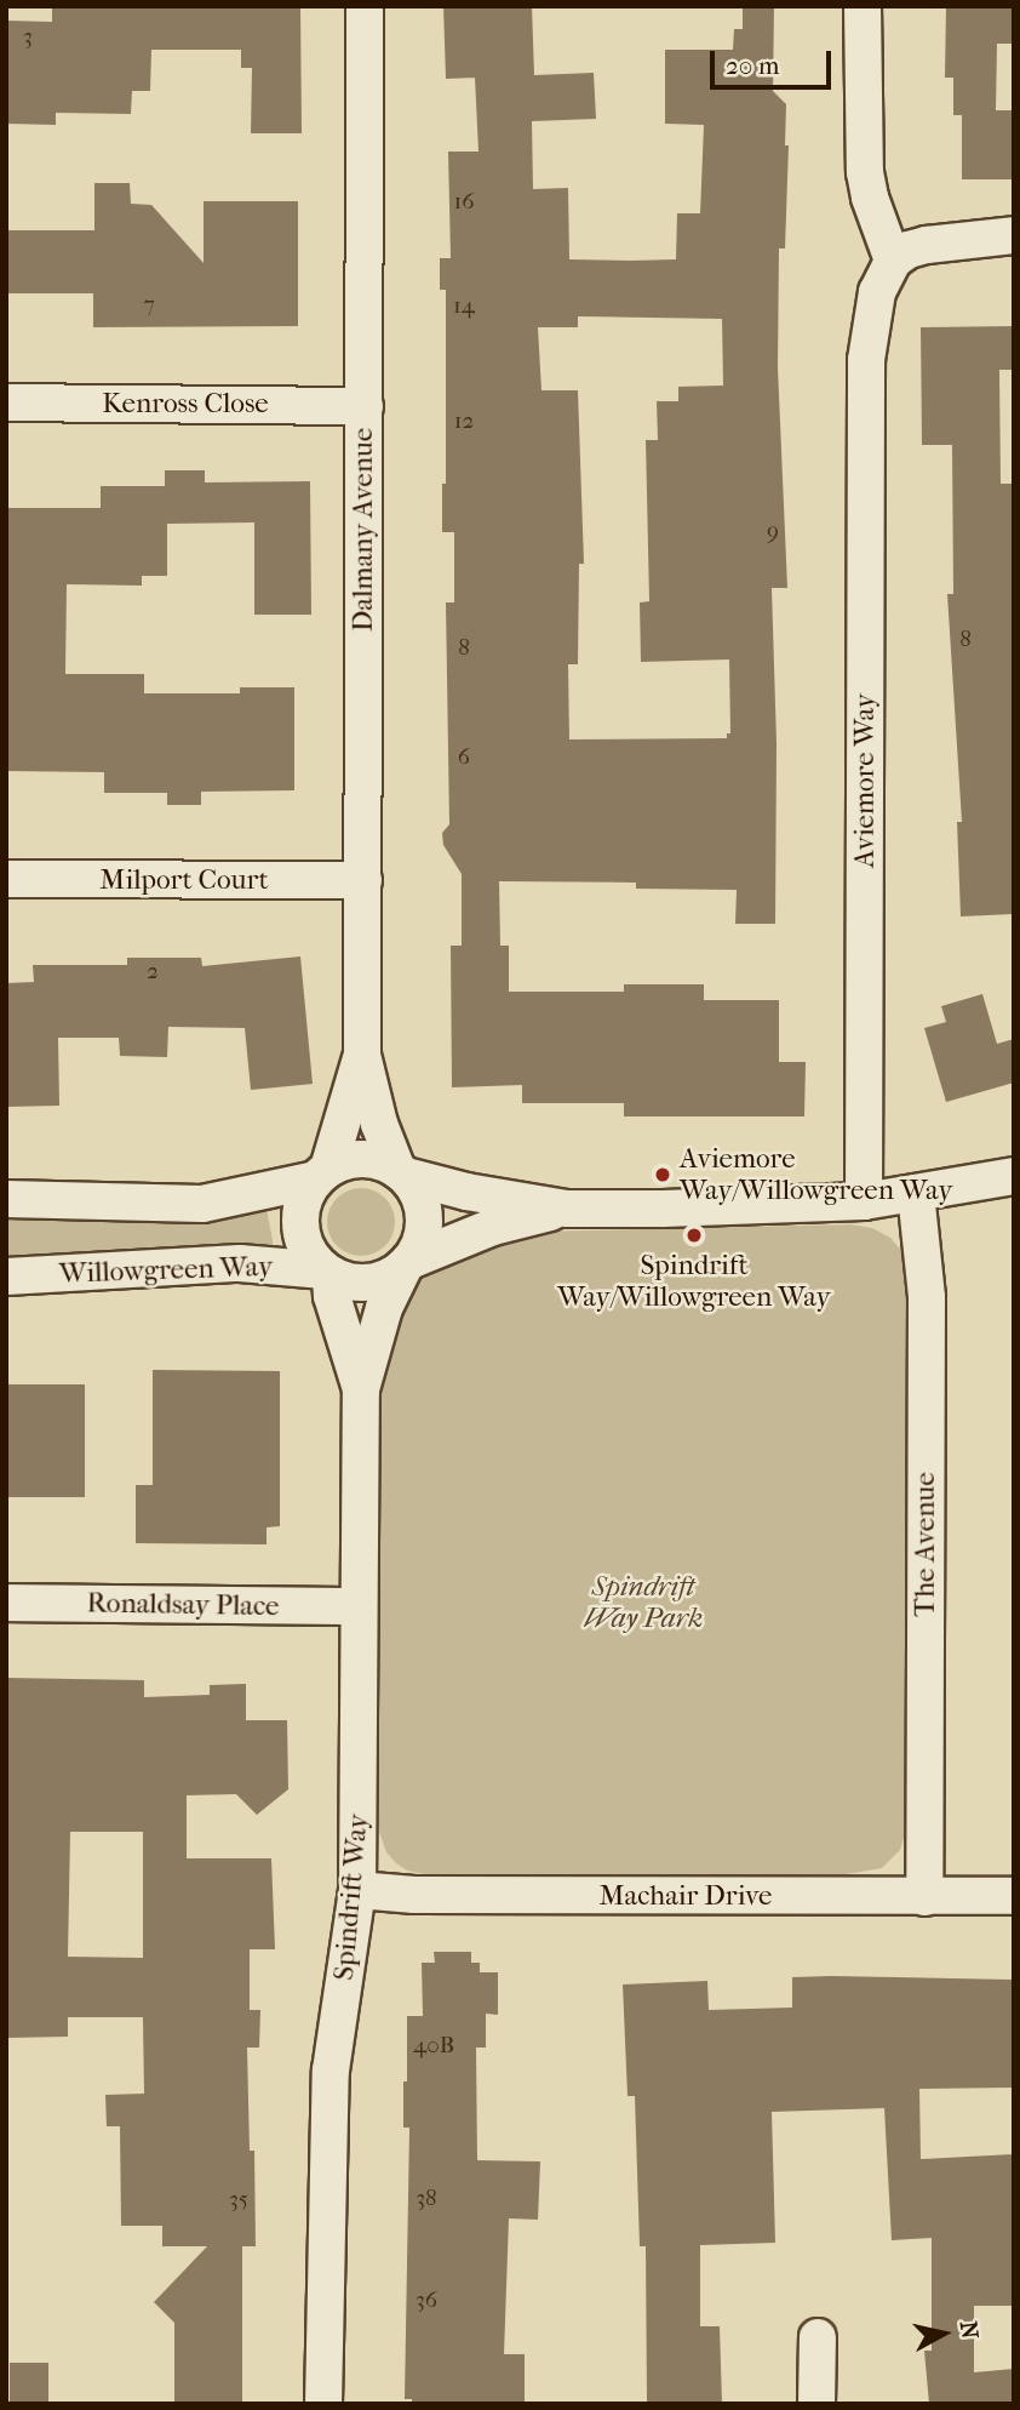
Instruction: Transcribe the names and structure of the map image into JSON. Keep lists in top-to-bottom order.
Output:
{
  "streets": {
    "street": [
      "Kenross Close",
      "Dalmany Avenue",
      "Aviemore Way",
      "Milport Court",
      "Willowgreen Way",
      "The Avenue",
      "Ronaldsay Place",
      "Machair Drive",
      "Spindrift Way"
    ]
  },
  "crossings": [
    ["Kenross Close", "Dalmany Avenue"],
    ["Dalmany Avenue", "Milport Court"],
    ["Dalmany Avenue", "Willowgreen Way"],
    ["Dalmany Avenue", "Spindrift Way"],
    ["Willowgreen Way", "Spindrift Way"],
    ["The Avenue", "Machair Drive"],
    ["Ronaldsay Place", "Spindrift Way"],
    ["Machair Drive", "Spindrift Way"]
  ],
  "parks": ["Spindrift Way Park"],
  "places": ["Aviemore Way/Willowgreen Way", "Spindrift Way/Willowgreen Way"],
  "house_numbers": [
    "3",
    "16",
    "7",
    "14",
    "12",
    "9",
    "8",
    "8",
    "6",
    "2",
    "40B",
    "38",
    "35",
    "36"
  ],
  "scale_bar": "20 m",
  "north": "right"
}
